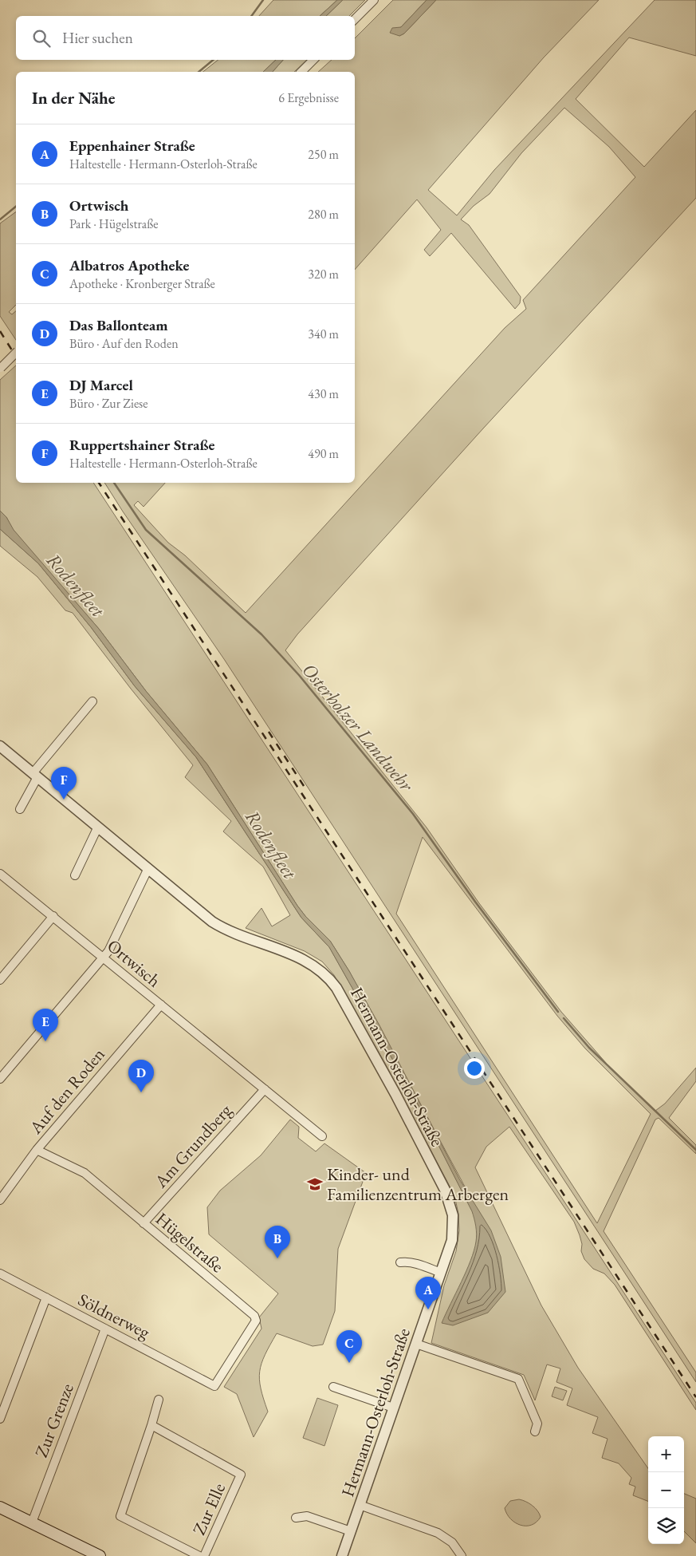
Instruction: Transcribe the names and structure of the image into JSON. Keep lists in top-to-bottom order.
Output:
{
  "streets": {
    "street": [
      "Ortwisch",
      "Hermann-Osterloh-Straße",
      "Auf den Roden",
      "Am Grundberg",
      "Hügelstraße",
      "Söldnerweg",
      "Zur Grenze",
      "Zur Elle"
    ]
  },
  "crossings": [
    ["Ortwisch", "Auf den Roden"],
    ["Ortwisch", "Am Grundberg"],
    ["Auf den Roden", "Hügelstraße"],
    ["Am Grundberg", "Hügelstraße"],
    ["Hügelstraße", "Söldnerweg"],
    ["Söldnerweg", "Zur Grenze"]
  ],
  "water": ["Rodenfleet", "Osterholzer Landwehr"],
  "places": {
    "school or university": ["Kinder- und Familienzentrum Arbergen"]
  },
  "page": {
    "search": "Hier suchen",
    "heading": ["In der Nähe", "6 Ergebnisse"],
    "list": [
      {
        "mark": "A",
        "name": "Eppenhainer Straße",
        "note": "Haltestelle · Hermann-Osterloh-Straße",
        "value": "250 m"
      },
      {
        "mark": "B",
        "name": "Ortwisch",
        "note": "Park · Hügelstraße",
        "value": "280 m"
      },
      {
        "mark": "C",
        "name": "Albatros Apotheke",
        "note": "Apotheke · Kronberger Straße",
        "value": "320 m"
      },
      {
        "mark": "D",
        "name": "Das Ballonteam",
        "note": "Büro · Auf den Roden",
        "value": "340 m"
      },
      {
        "mark": "E",
        "name": "DJ Marcel",
        "note": "Büro · Zur Ziese",
        "value": "430 m"
      },
      {
        "mark": "F",
        "name": "Ruppertshainer Straße",
        "note": "Haltestelle · Hermann-Osterloh-Straße",
        "value": "490 m"
      }
    ],
    "pins": [
      "F",
      "E",
      "D",
      "B",
      "A",
      "C"
    ],
    "map_buttons": ["+", "−"]
  }
}
